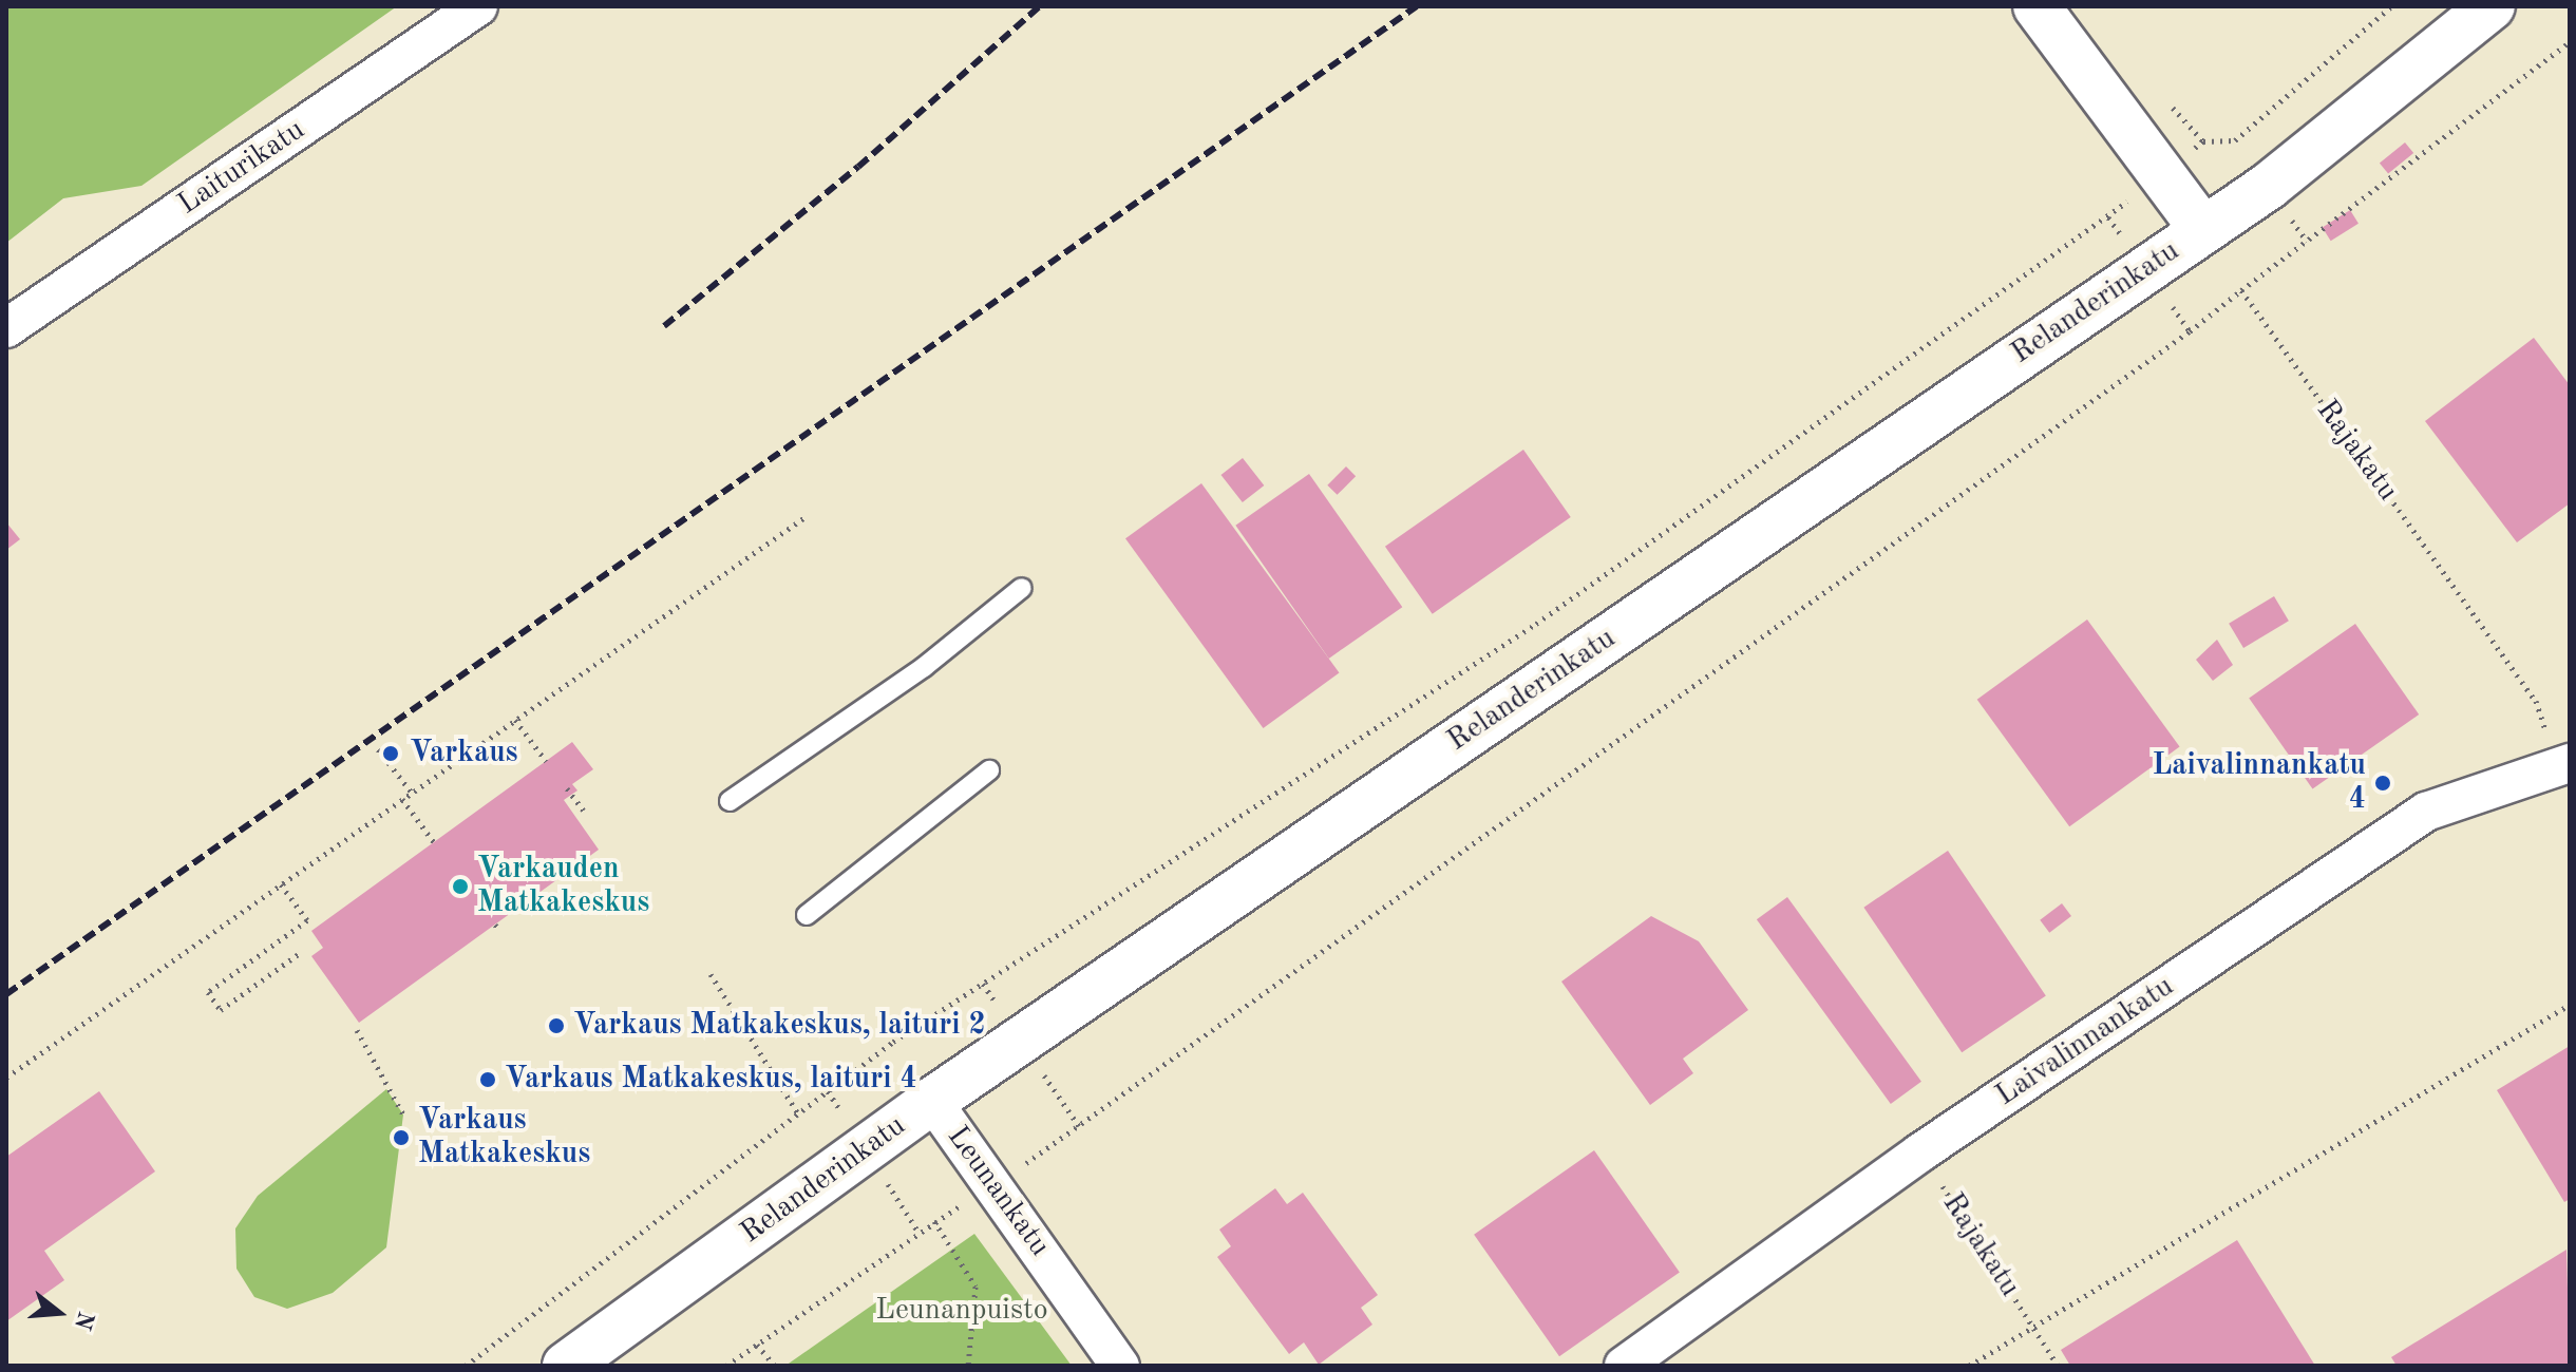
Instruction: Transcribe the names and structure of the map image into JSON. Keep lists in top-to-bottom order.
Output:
{
  "streets": {
    "main road": ["Relanderinkatu"],
    "street": ["Laiturikatu", "Laivalinnankatu", "Leunankatu"],
    "path": ["Rajakatu"]
  },
  "crossings": [
    ["Relanderinkatu", "Leunankatu"],
    ["Rajakatu", "Laivalinnankatu"]
  ],
  "parks": ["Leunanpuisto"],
  "places": [
    "Varkaus",
    "Laivalinnankatu 4",
    "Varkauden Matkakeskus",
    "Varkaus Matkakeskus, laituri 2",
    "Varkaus Matkakeskus, laituri 4",
    "Varkaus Matkakeskus"
  ],
  "north": "right"
}
